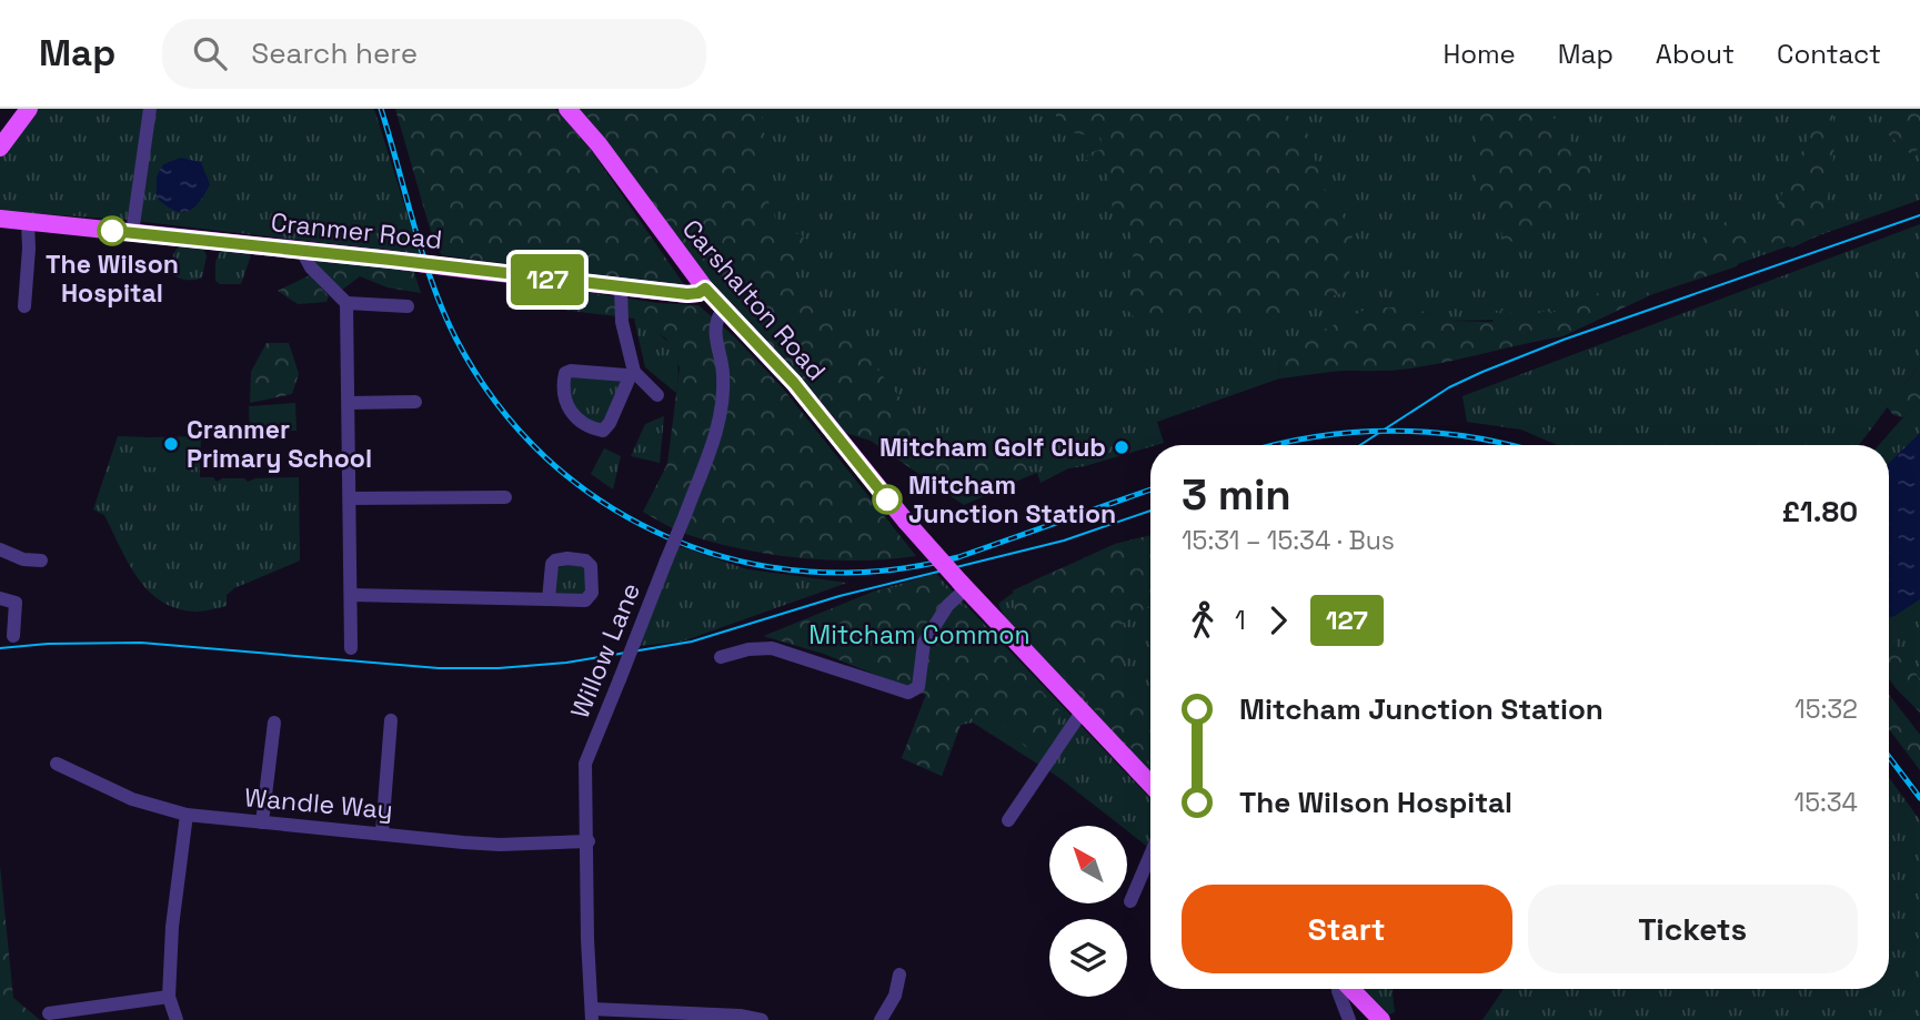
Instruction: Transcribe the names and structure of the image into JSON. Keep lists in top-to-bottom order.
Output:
{
  "streets": {
    "main road": ["Cranmer Road", "Carshalton Road"],
    "street": ["Willow Lane", "Wandle Way"]
  },
  "crossings": [
    ["Cranmer Road", "Carshalton Road"],
    ["Carshalton Road", "Willow Lane"],
    ["Willow Lane", "Wandle Way"]
  ],
  "parks": ["Mitcham Common"],
  "places": [
    "The Wilson Hospital",
    "Cranmer Primary School",
    "Mitcham Golf Club",
    "Mitcham Junction Station"
  ],
  "lines": ["bus line 127"],
  "north": "top left",
  "page": {
    "header": "Map",
    "search": "Search here",
    "nav": [
      "Home",
      "Map",
      "About",
      "Contact"
    ],
    "on_map": "127",
    "heading": ["3 min", "15:31 – 15:34 · Bus", "£1.80"],
    "legs": ["1", "127"],
    "list": [
      {
        "name": "Mitcham Junction Station",
        "value": "15:32"
      },
      {
        "name": "The Wilson Hospital",
        "value": "15:34"
      }
    ],
    "buttons": ["Start", "Tickets"]
  }
}
